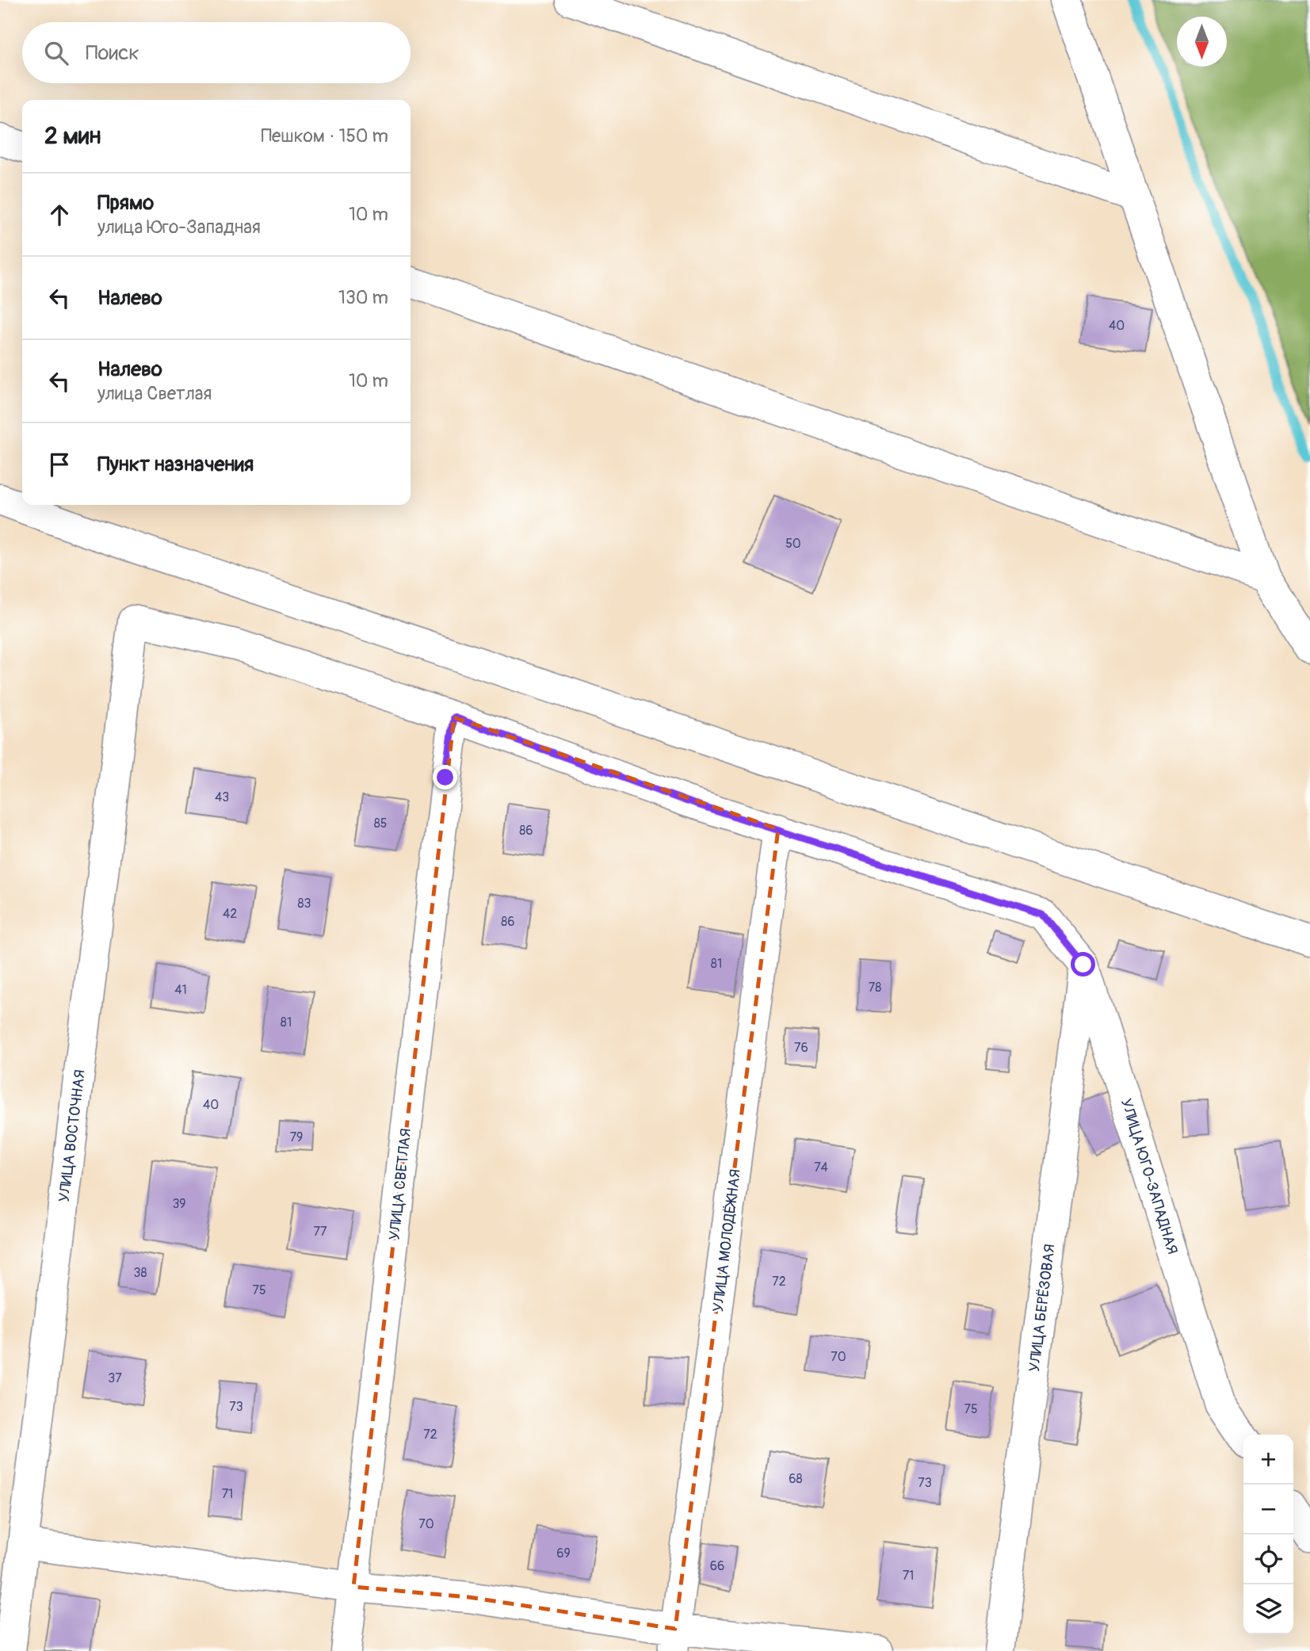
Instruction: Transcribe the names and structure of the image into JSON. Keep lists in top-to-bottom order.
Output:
{
  "streets": {
    "street": [
      "УЛИЦА ВОСТОЧНАЯ",
      "УЛИЦА ЮГО-ЗАПАДНАЯ",
      "УЛИЦА СВЕТЛАЯ",
      "УЛИЦА МОЛОДЁЖНАЯ",
      "УЛИЦА БЕРЁЗОВАЯ"
    ]
  },
  "crossings": [
    ["УЛИЦА ВОСТОЧНАЯ", "УЛИЦА СВЕТЛАЯ"],
    ["УЛИЦА ЮГО-ЗАПАДНАЯ", "УЛИЦА МОЛОДЁЖНАЯ"],
    ["УЛИЦА ЮГО-ЗАПАДНАЯ", "УЛИЦА БЕРЁЗОВАЯ"]
  ],
  "house_numbers": [
    "40",
    "50",
    "43",
    "85",
    "86",
    "83",
    "42",
    "86",
    "81",
    "78",
    "41",
    "81",
    "76",
    "40",
    "79",
    "74",
    "39",
    "77",
    "38",
    "72",
    "75",
    "70",
    "37",
    "73",
    "75",
    "72",
    "68",
    "73",
    "71",
    "70",
    "69",
    "66",
    "71"
  ],
  "north": "bottom",
  "page": {
    "search": "Поиск",
    "heading": ["2 мин", "Пешком · 150 m"],
    "list": [
      ["Прямо", "улица Юго-Западная", "10 m"],
      ["Налево", "130 m"],
      ["Налево", "улица Светлая", "10 m"],
      "Пункт назначения"
    ],
    "map_buttons": ["+", "−"]
  }
}
